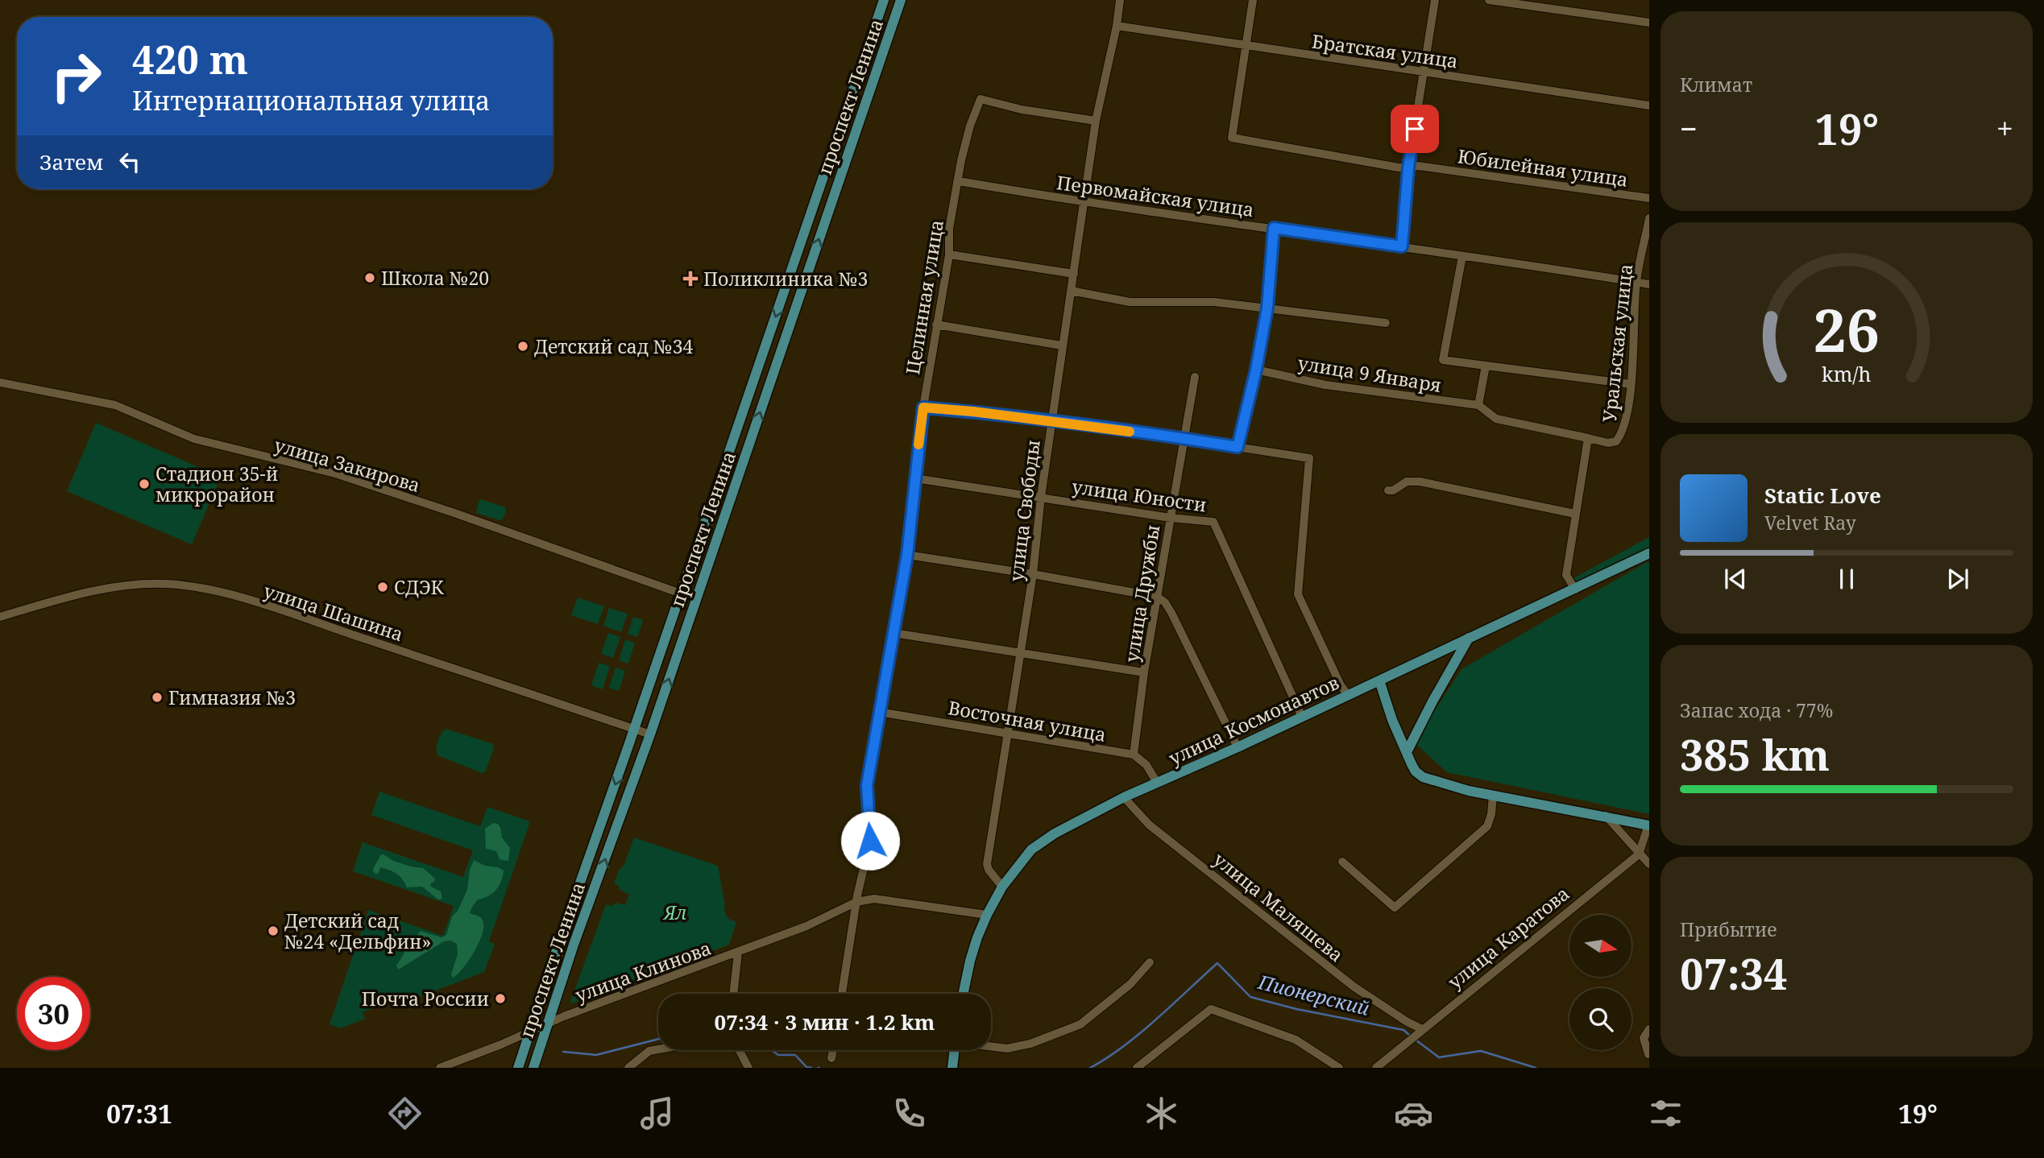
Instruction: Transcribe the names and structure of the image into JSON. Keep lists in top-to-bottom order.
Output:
{
  "streets": {
    "main road": ["проспект Ленина", "улица Космонавтов"],
    "street": [
      "Братская улица",
      "Юбилейная улица",
      "Первомайская улица",
      "Целинная улица",
      "Уральская улица",
      "улица 9 Января",
      "улица Закирова",
      "улица Юности",
      "улица Свободы",
      "улица Дружбы",
      "улица Шашина",
      "Восточная улица",
      "улица Маляшева",
      "улица Каратова",
      "улица Клинова"
    ]
  },
  "crossings": [
    ["Братская улица", "Юбилейная улица"],
    ["Братская улица", "улица Свободы"],
    ["проспект Ленина", "улица Закирова"],
    ["проспект Ленина", "улица Шашина"],
    ["проспект Ленина", "улица Клинова"],
    ["Первомайская улица", "Целинная улица"],
    ["Первомайская улица", "Уральская улица"],
    ["Первомайская улица", "улица 9 Января"],
    ["Первомайская улица", "улица Свободы"],
    ["Целинная улица", "улица Юности"],
    ["Целинная улица", "улица Свободы"],
    ["Целинная улица", "Восточная улица"],
    ["Целинная улица", "улица Клинова"],
    ["Уральская улица", "улица 9 Января"],
    ["улица Юности", "улица Свободы"],
    ["улица Юности", "улица Дружбы"],
    ["улица Юности", "улица Космонавтов"],
    ["улица Свободы", "улица Космонавтов"],
    ["улица Свободы", "Восточная улица"],
    ["улица Дружбы", "Восточная улица"],
    ["улица Космонавтов", "улица Маляшева"],
    ["улица Маляшева", "улица Каратова"]
  ],
  "water": ["Пионерский"],
  "parks": ["Ял"],
  "places": {
    "other": [
      "Школа №20",
      "Детский сад №34",
      "Стадион 35-й микрорайон",
      "СДЭК",
      "Гимназия №3",
      "Детский сад №24 «Дельфин»",
      "Почта России"
    ],
    "health": ["Поликлиника №3"]
  },
  "north": "right",
  "page": {
    "tile": [
      "Климат",
      ["Запас хода · 77%", "385 km"],
      ["Прибытие", "07:34"]
    ],
    "turn": ["420 m", "Интернациональная улица"],
    "heat": ["−", "19°", "+"],
    "then": "Затем",
    "song": ["Static Love", "Velvet Ray"],
    "limit": "30",
    "trip": "07:34 · 3 мин · 1.2 km",
    "tabs": ["07:31", "19°"],
    "gauge": ["26", "km/h"]
  }
}
